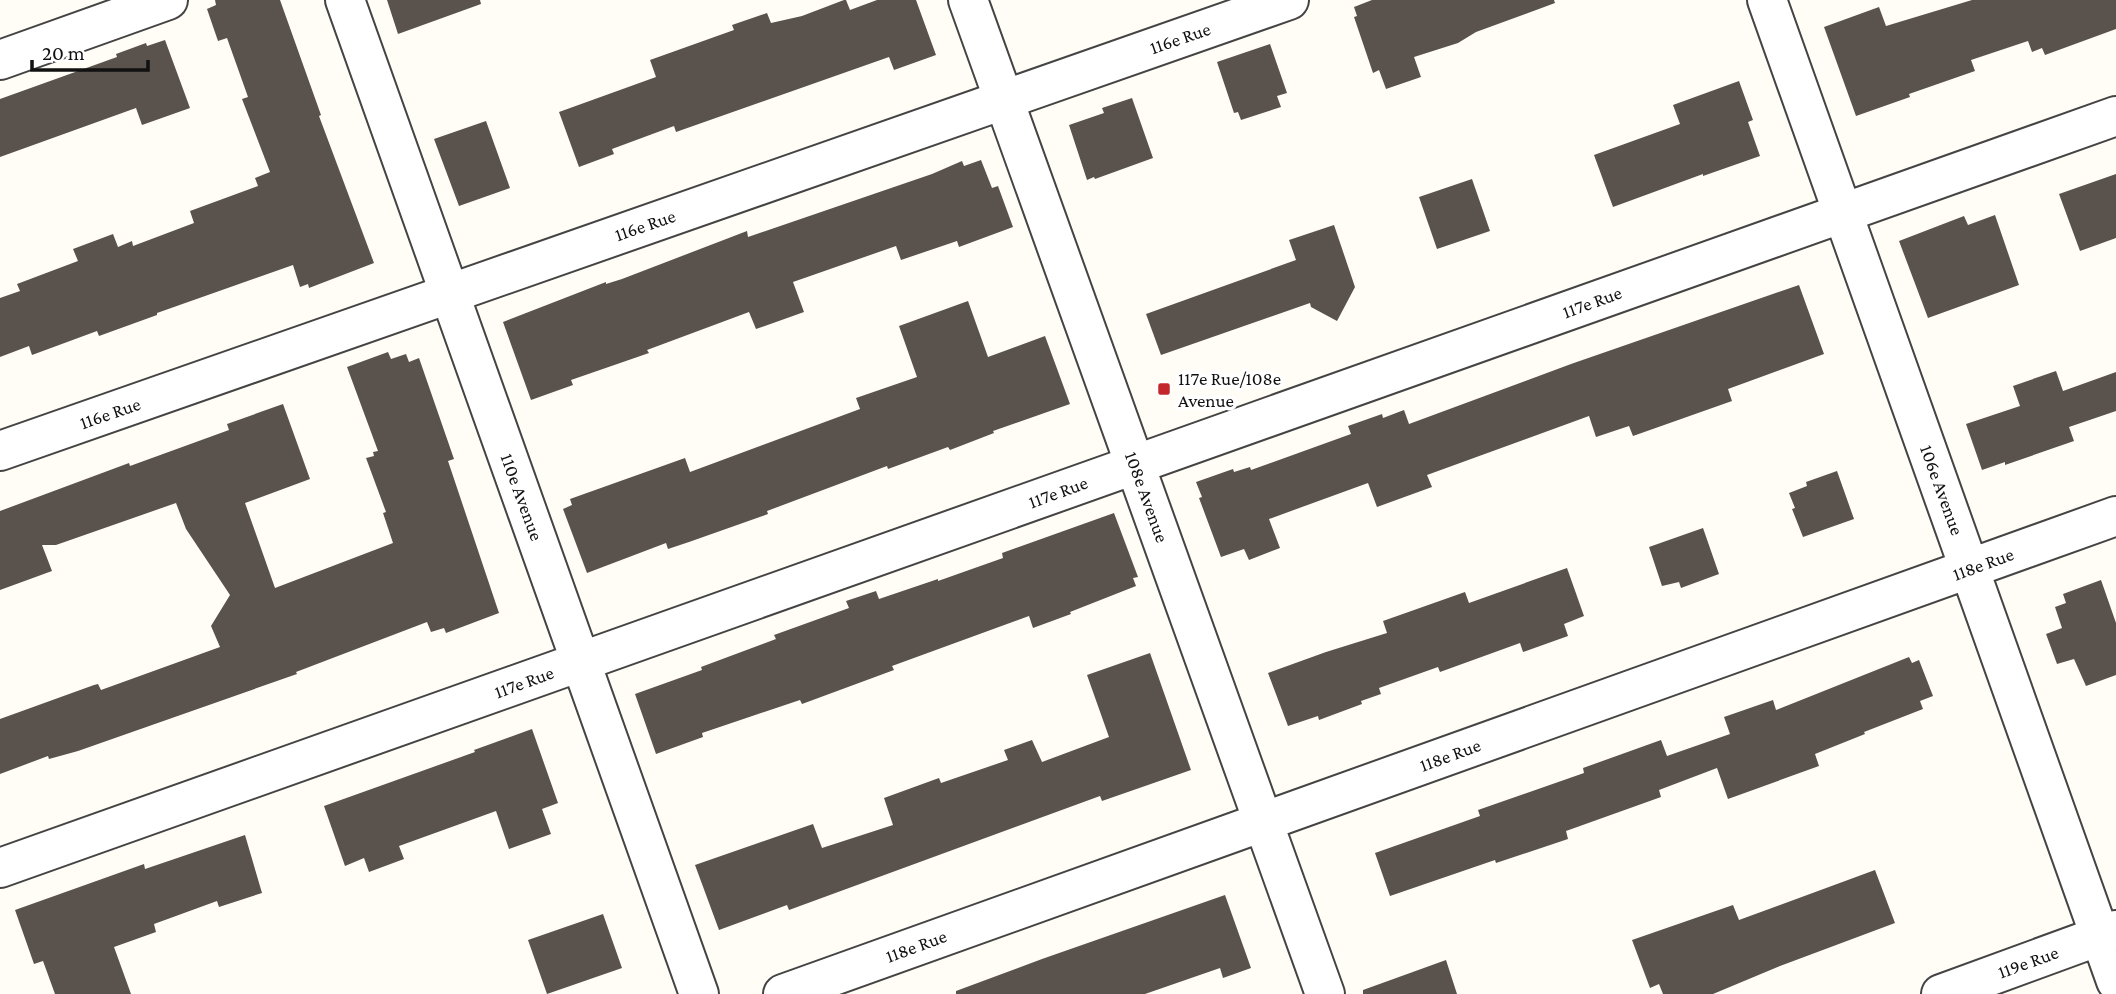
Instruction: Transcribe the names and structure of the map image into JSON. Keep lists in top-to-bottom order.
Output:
{
  "streets": {
    "street": [
      "116e Rue",
      "117e Rue",
      "106e Avenue",
      "110e Avenue",
      "108e Avenue",
      "118e Rue",
      "119e Rue"
    ]
  },
  "crossings": [
    ["116e Rue", "110e Avenue"],
    ["116e Rue", "108e Avenue"],
    ["117e Rue", "106e Avenue"],
    ["117e Rue", "110e Avenue"],
    ["117e Rue", "108e Avenue"],
    ["106e Avenue", "118e Rue"],
    ["106e Avenue", "119e Rue"],
    ["108e Avenue", "118e Rue"]
  ],
  "places": {
    "transit": ["117e Rue/108e Avenue"]
  },
  "scale_bar": "20 m"
}
